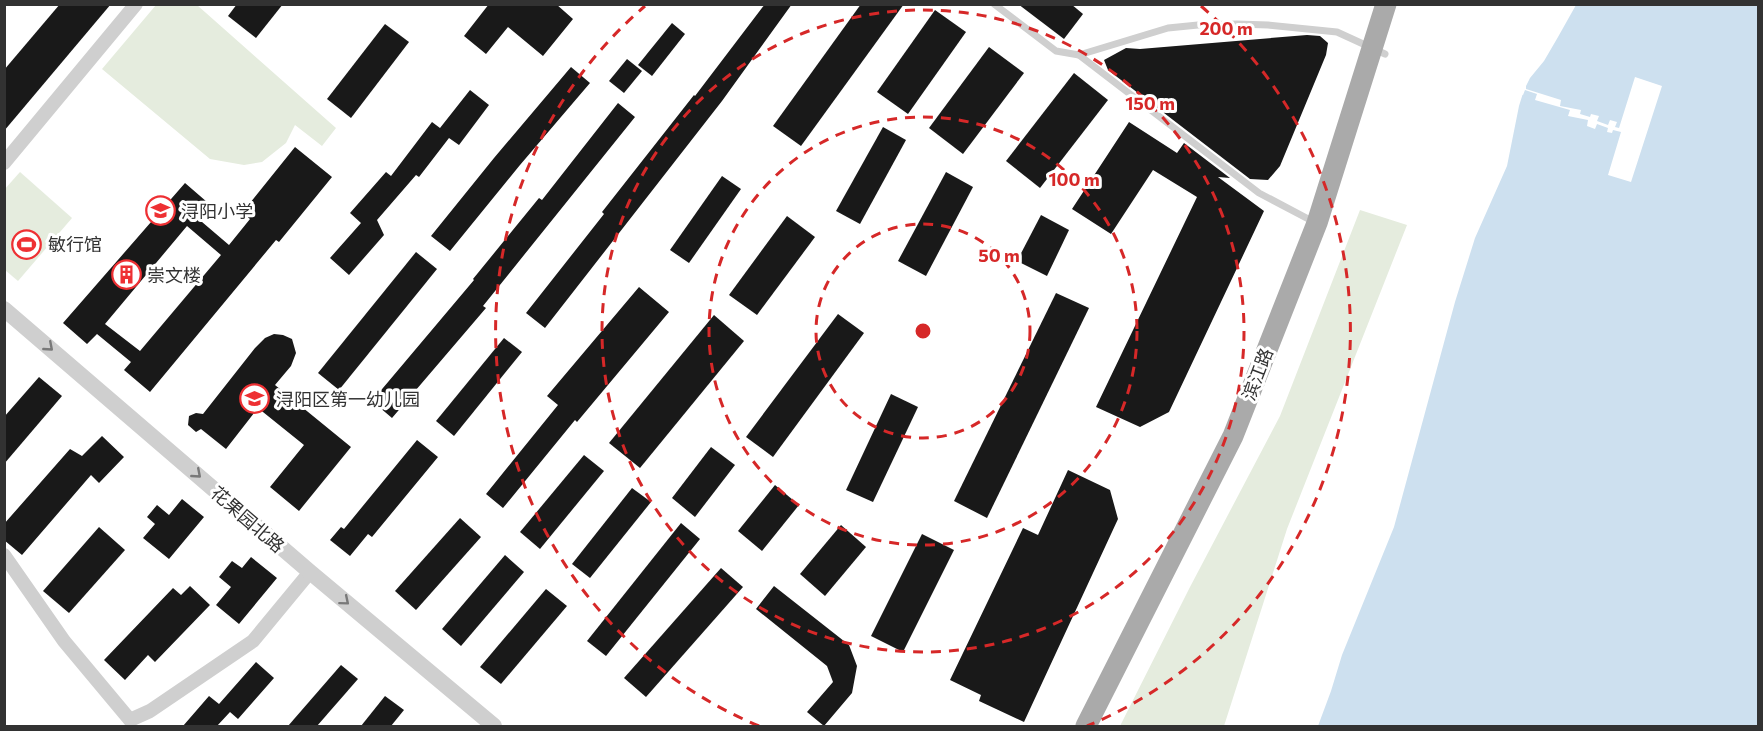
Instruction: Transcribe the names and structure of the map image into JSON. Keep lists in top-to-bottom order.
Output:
{
  "streets": {
    "main road": ["滨江路"],
    "street": ["花果园北路"]
  },
  "one_way": ["花果园北路"],
  "places": {
    "school or university": ["浔阳小学", "浔阳区第一幼儿园"],
    "sports": ["敏行馆"],
    "building": ["崇文楼"]
  },
  "rings": [
    "200 m",
    "150 m",
    "100 m",
    "50 m"
  ]
}
